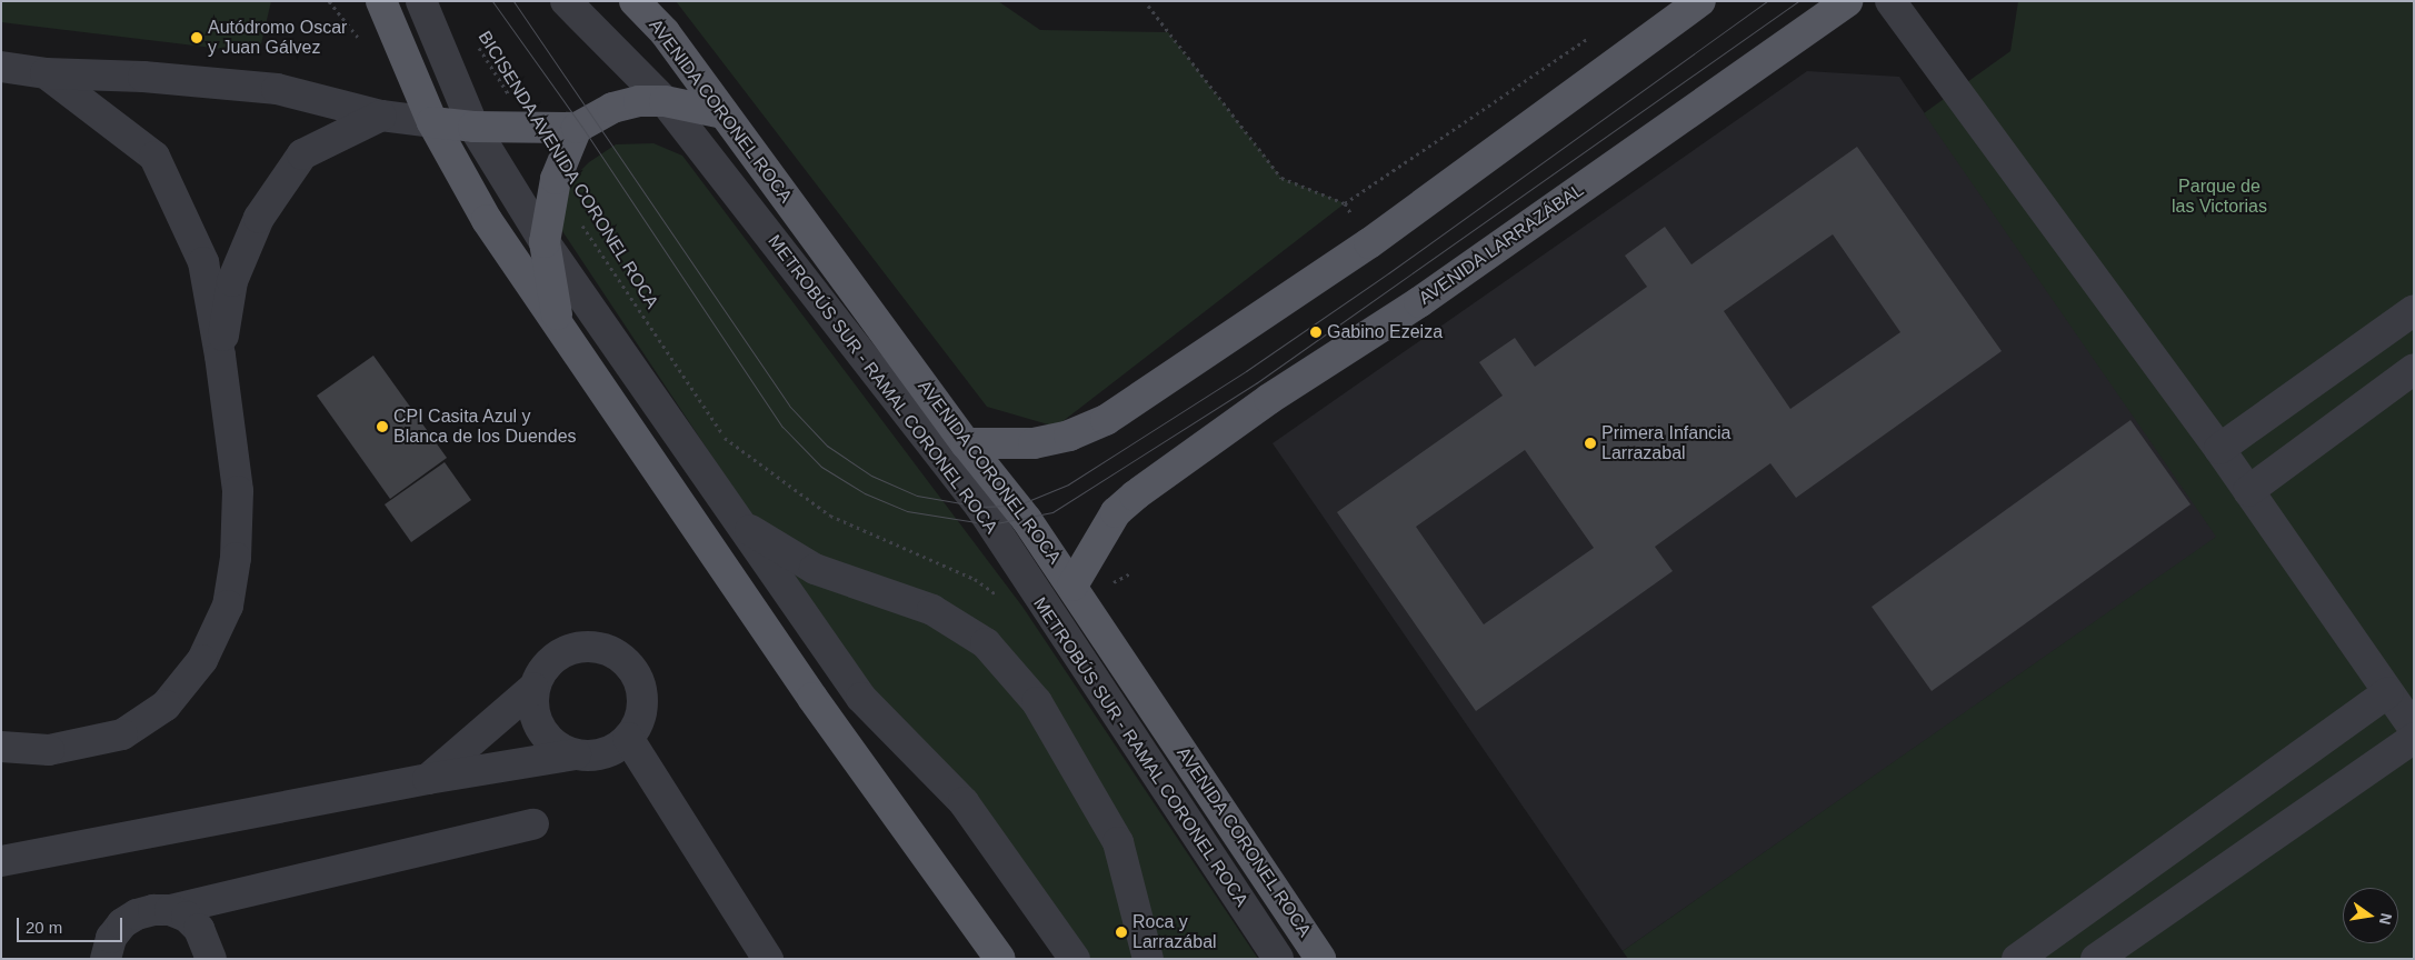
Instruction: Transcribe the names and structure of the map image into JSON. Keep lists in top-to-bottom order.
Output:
{
  "streets": {
    "main road": ["AVENIDA CORONEL ROCA", "AVENIDA LARRAZÁBAL"],
    "street": ["METROBÚS SUR - RAMAL CORONEL ROCA"],
    "path": ["BICISENDA AVENIDA CORONEL ROCA"]
  },
  "crossings": [
    ["AVENIDA CORONEL ROCA", "AVENIDA LARRAZÁBAL"]
  ],
  "parks": ["Parque de las Victorias"],
  "places": [
    "Autódromo Oscar y Juan Gálvez",
    "Gabino Ezeiza",
    "CPI Casita Azul y Blanca de los Duendes",
    "Primera Infancia Larrazabal",
    "Roca y Larrazábal"
  ],
  "scale_bar": "20 m",
  "north": "right"
}
